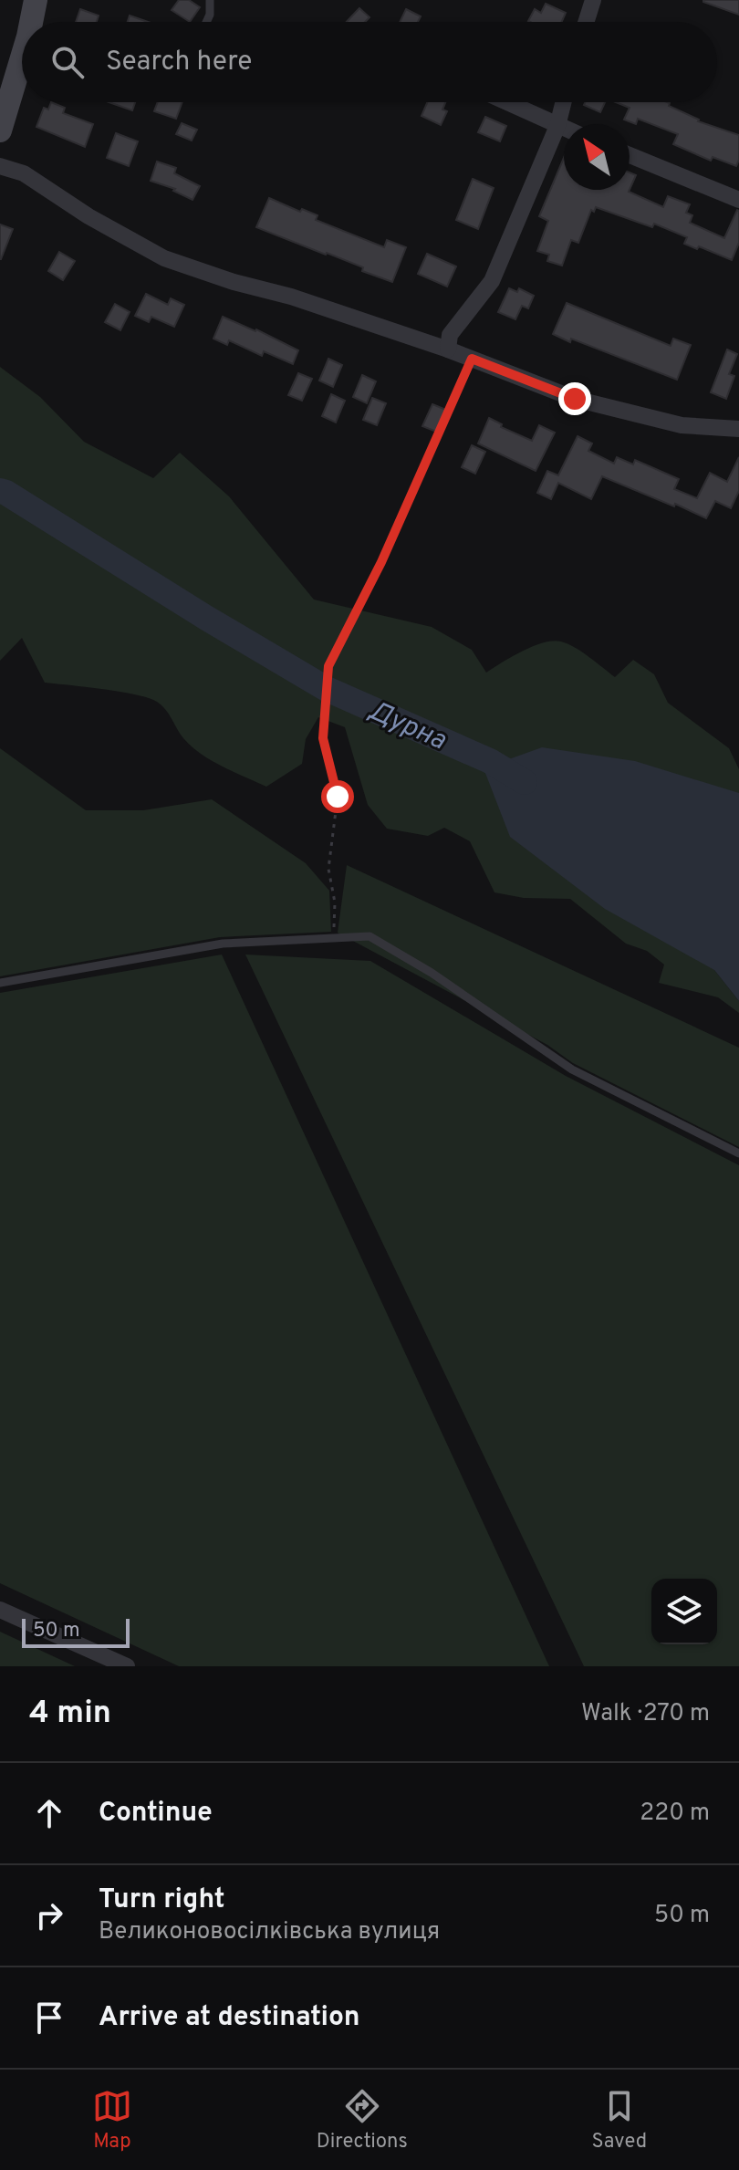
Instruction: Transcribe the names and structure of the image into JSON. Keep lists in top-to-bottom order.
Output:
{
  "water": ["Дурна"],
  "scale_bar": "50 m",
  "north": "top left",
  "page": {
    "search": "Search here",
    "scale": "50 m",
    "heading": ["4 min", "Walk · 270 m"],
    "list": [
      ["Continue", "220 m"],
      ["Turn right", "Великоновосілківська вулиця", "50 m"],
      "Arrive at destination"
    ],
    "nav": ["Map", "Directions", "Saved"]
  }
}
